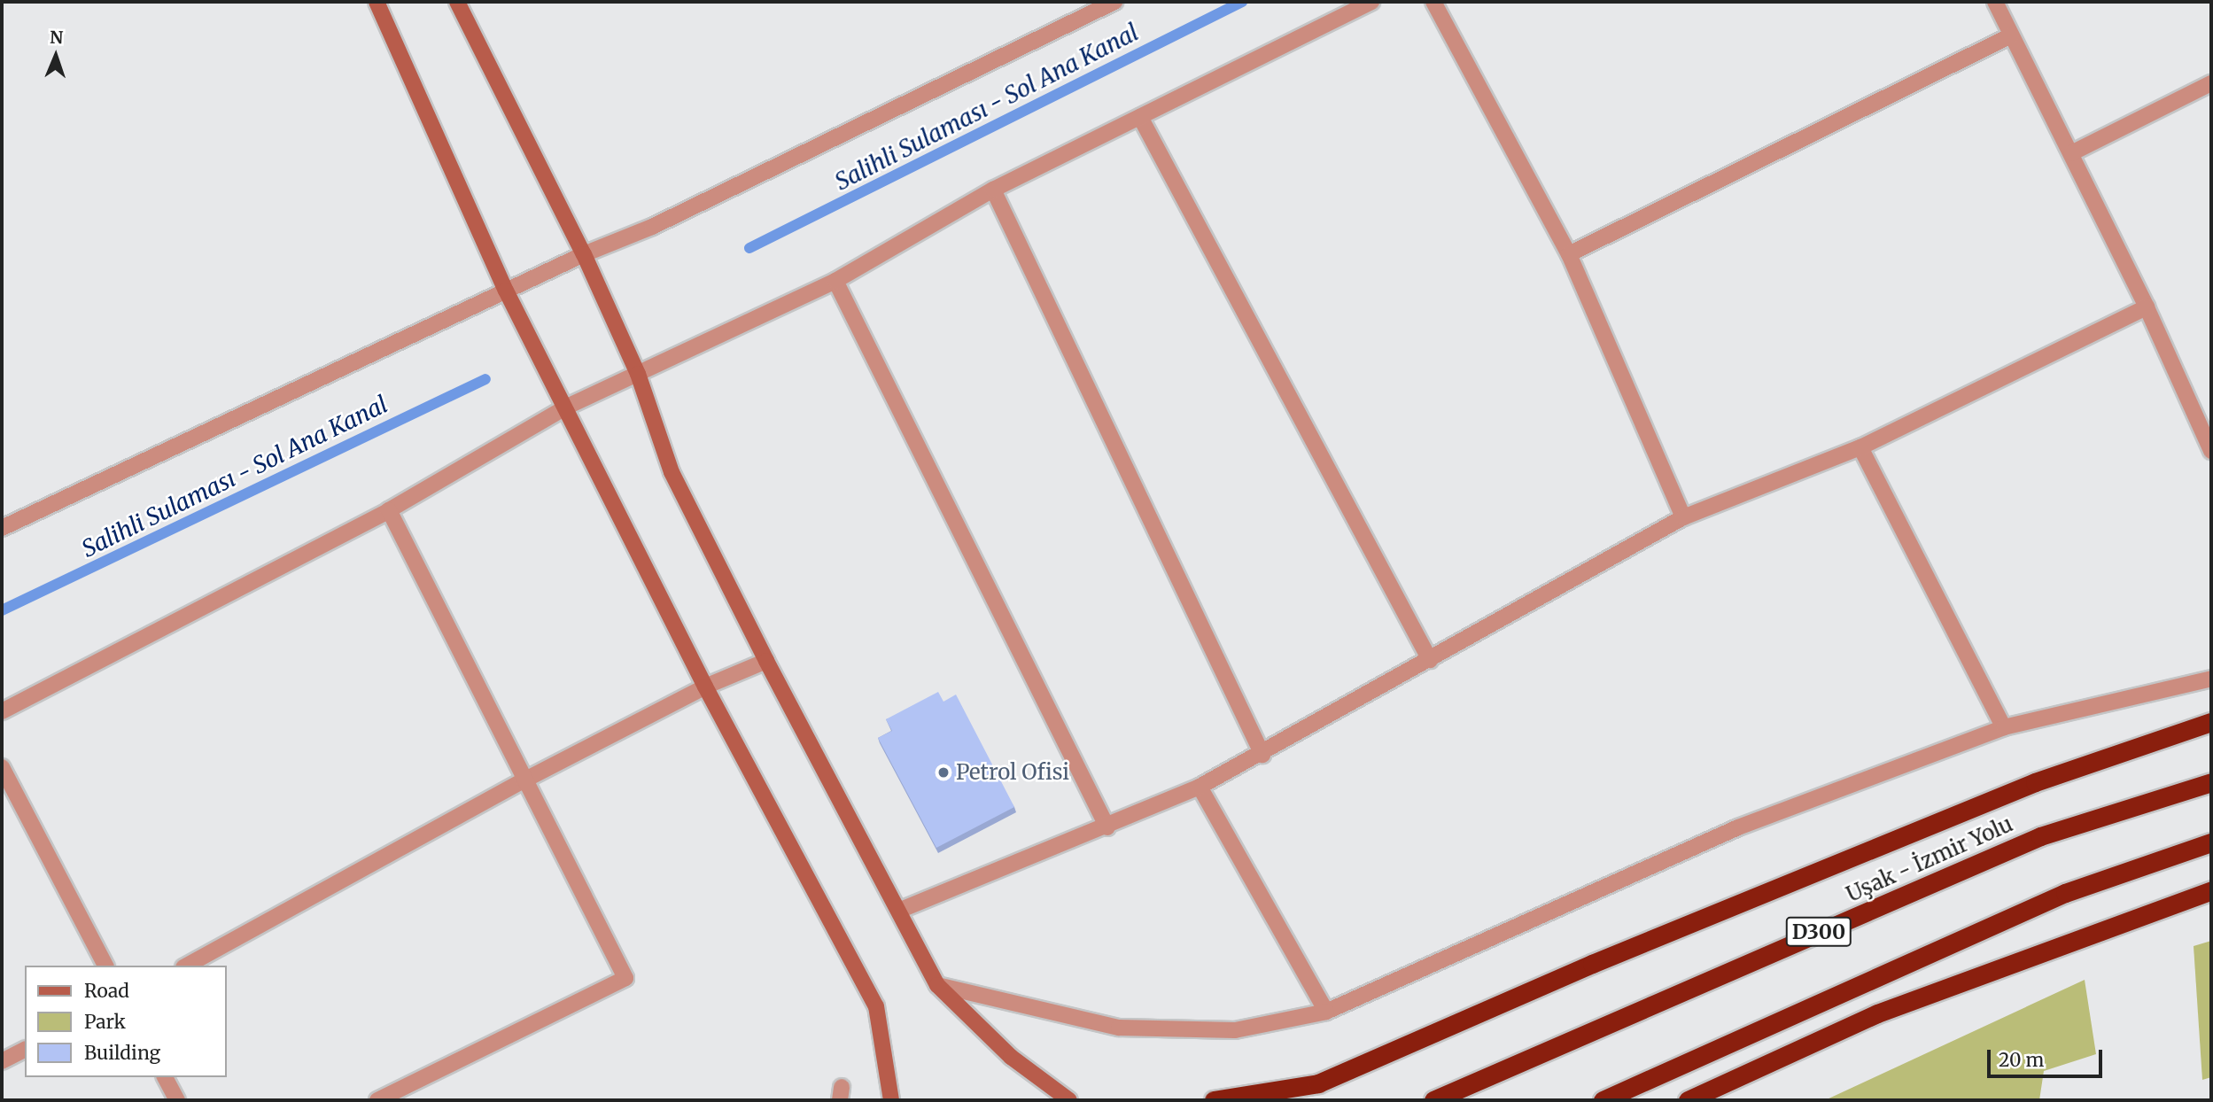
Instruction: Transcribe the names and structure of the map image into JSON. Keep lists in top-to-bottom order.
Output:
{
  "streets": {
    "highway": ["Uşak - İzmir Yolu", "D300"]
  },
  "water": ["Salihli Sulaması - Sol Ana Kanal"],
  "places": ["Petrol Ofisi"],
  "legend": ["Road", "Park", "Building"],
  "scale_bar": "20 m",
  "north": "top"
}
